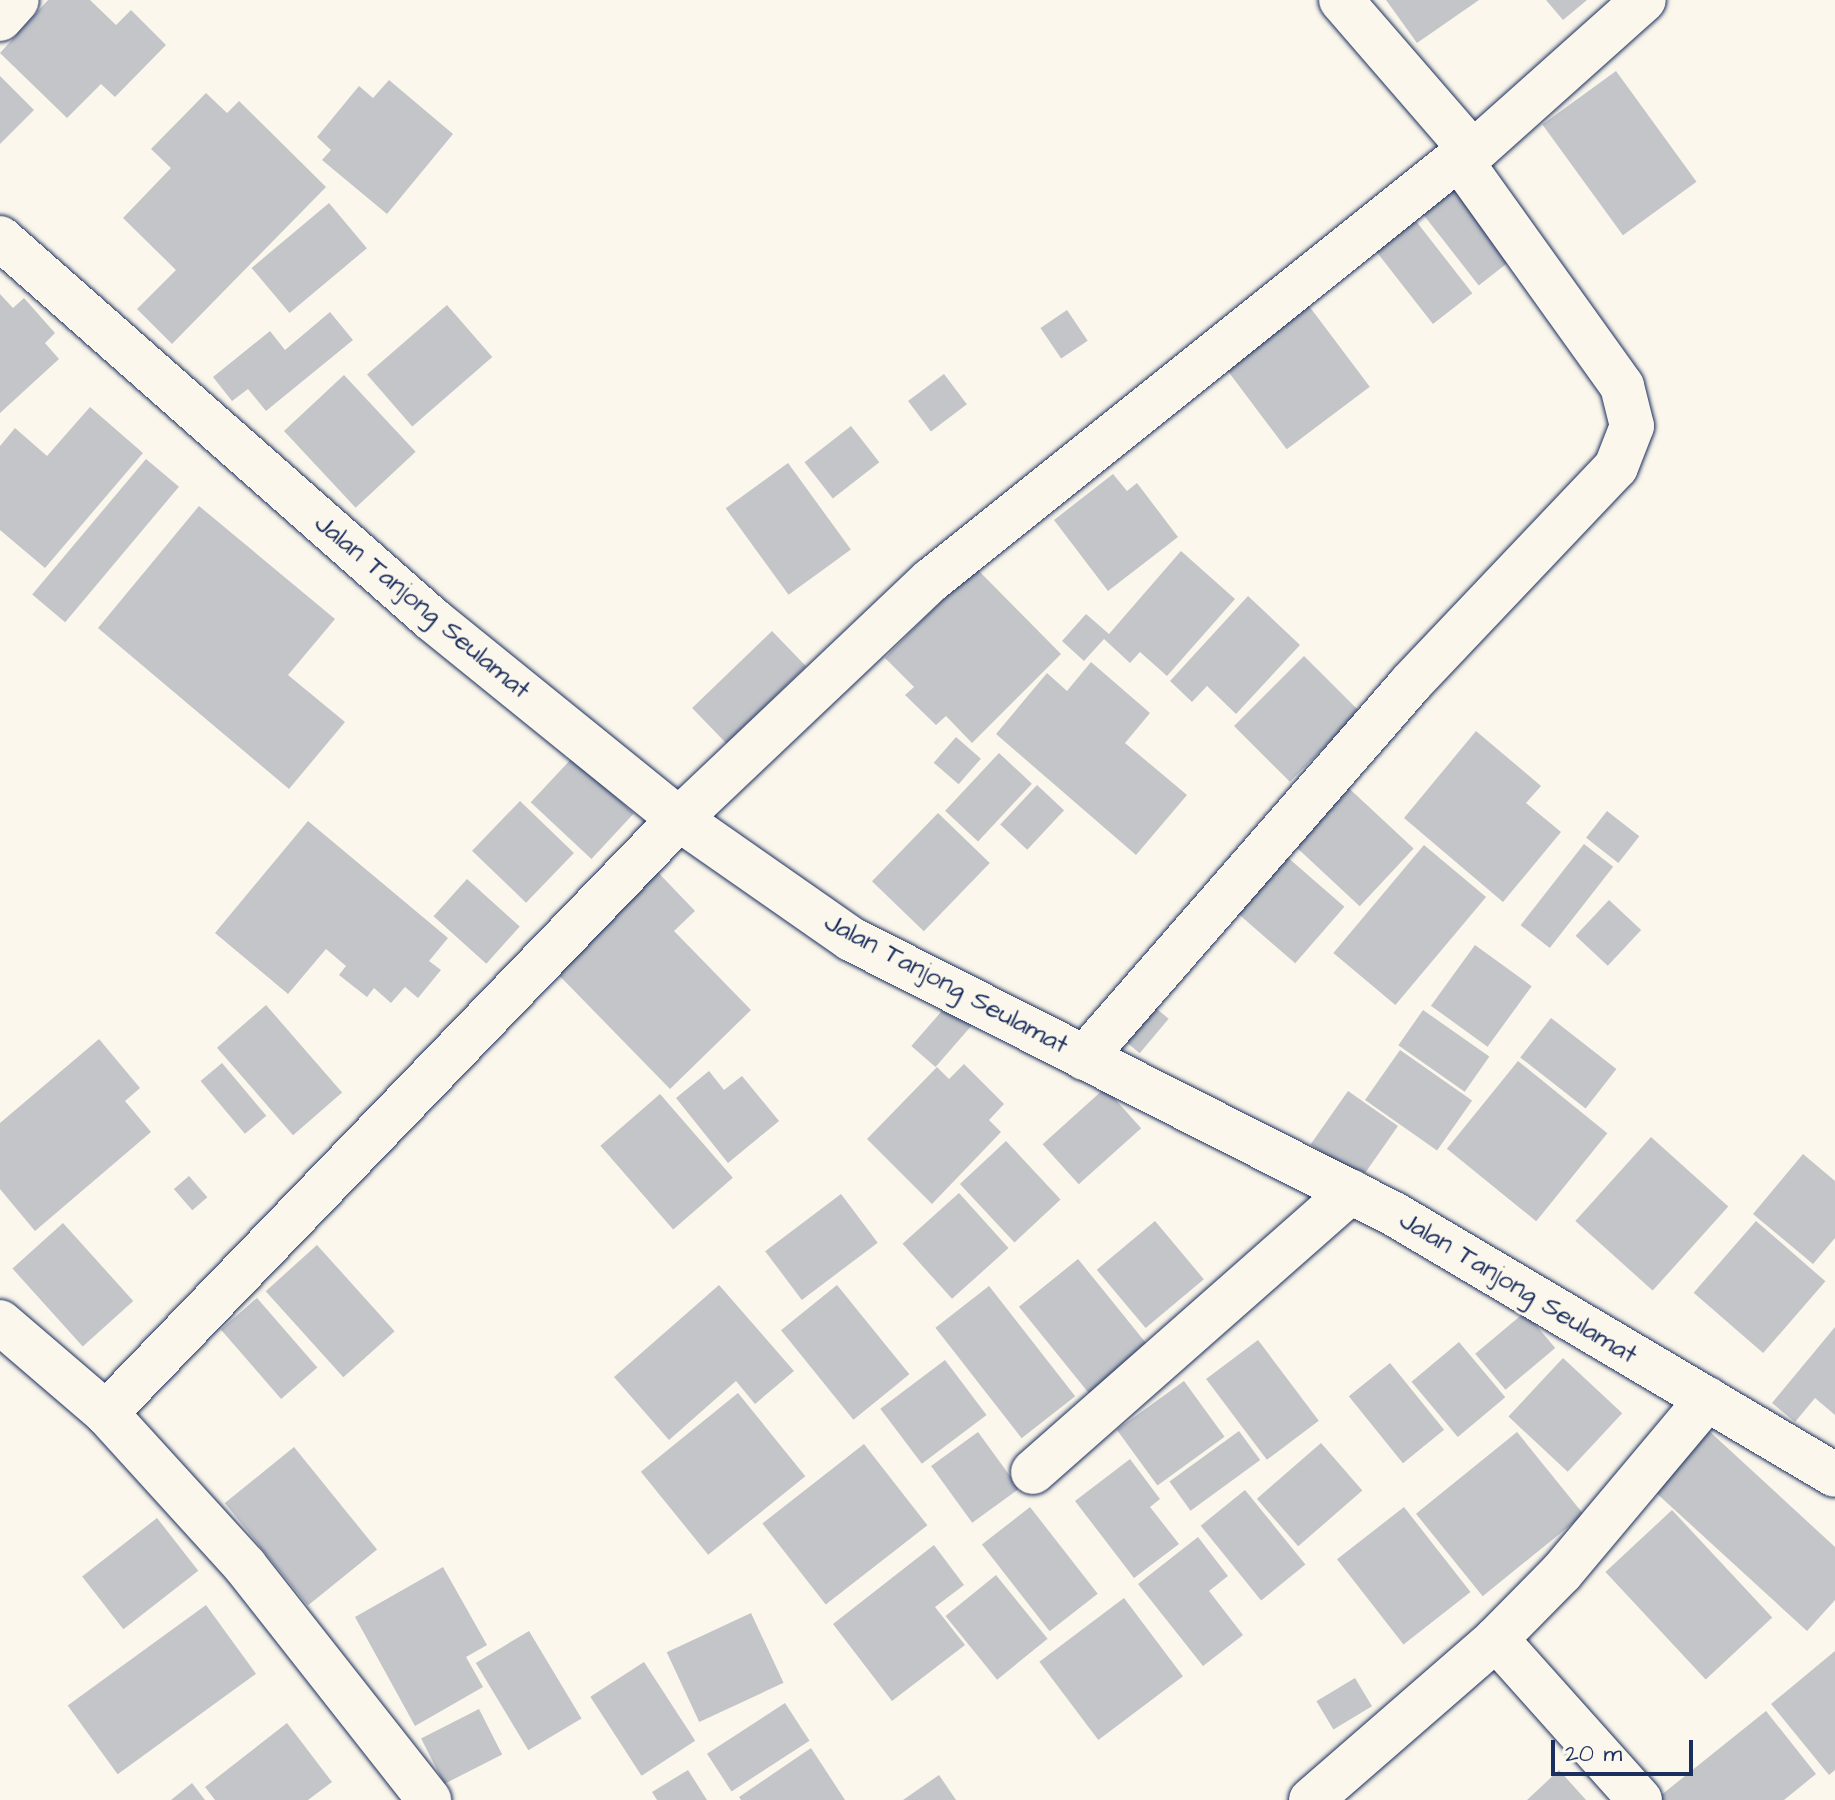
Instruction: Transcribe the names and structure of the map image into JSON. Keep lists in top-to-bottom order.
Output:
{
  "streets": {
    "street": ["Jalan Tanjong Seulamat"]
  },
  "scale_bar": "20 m"
}
